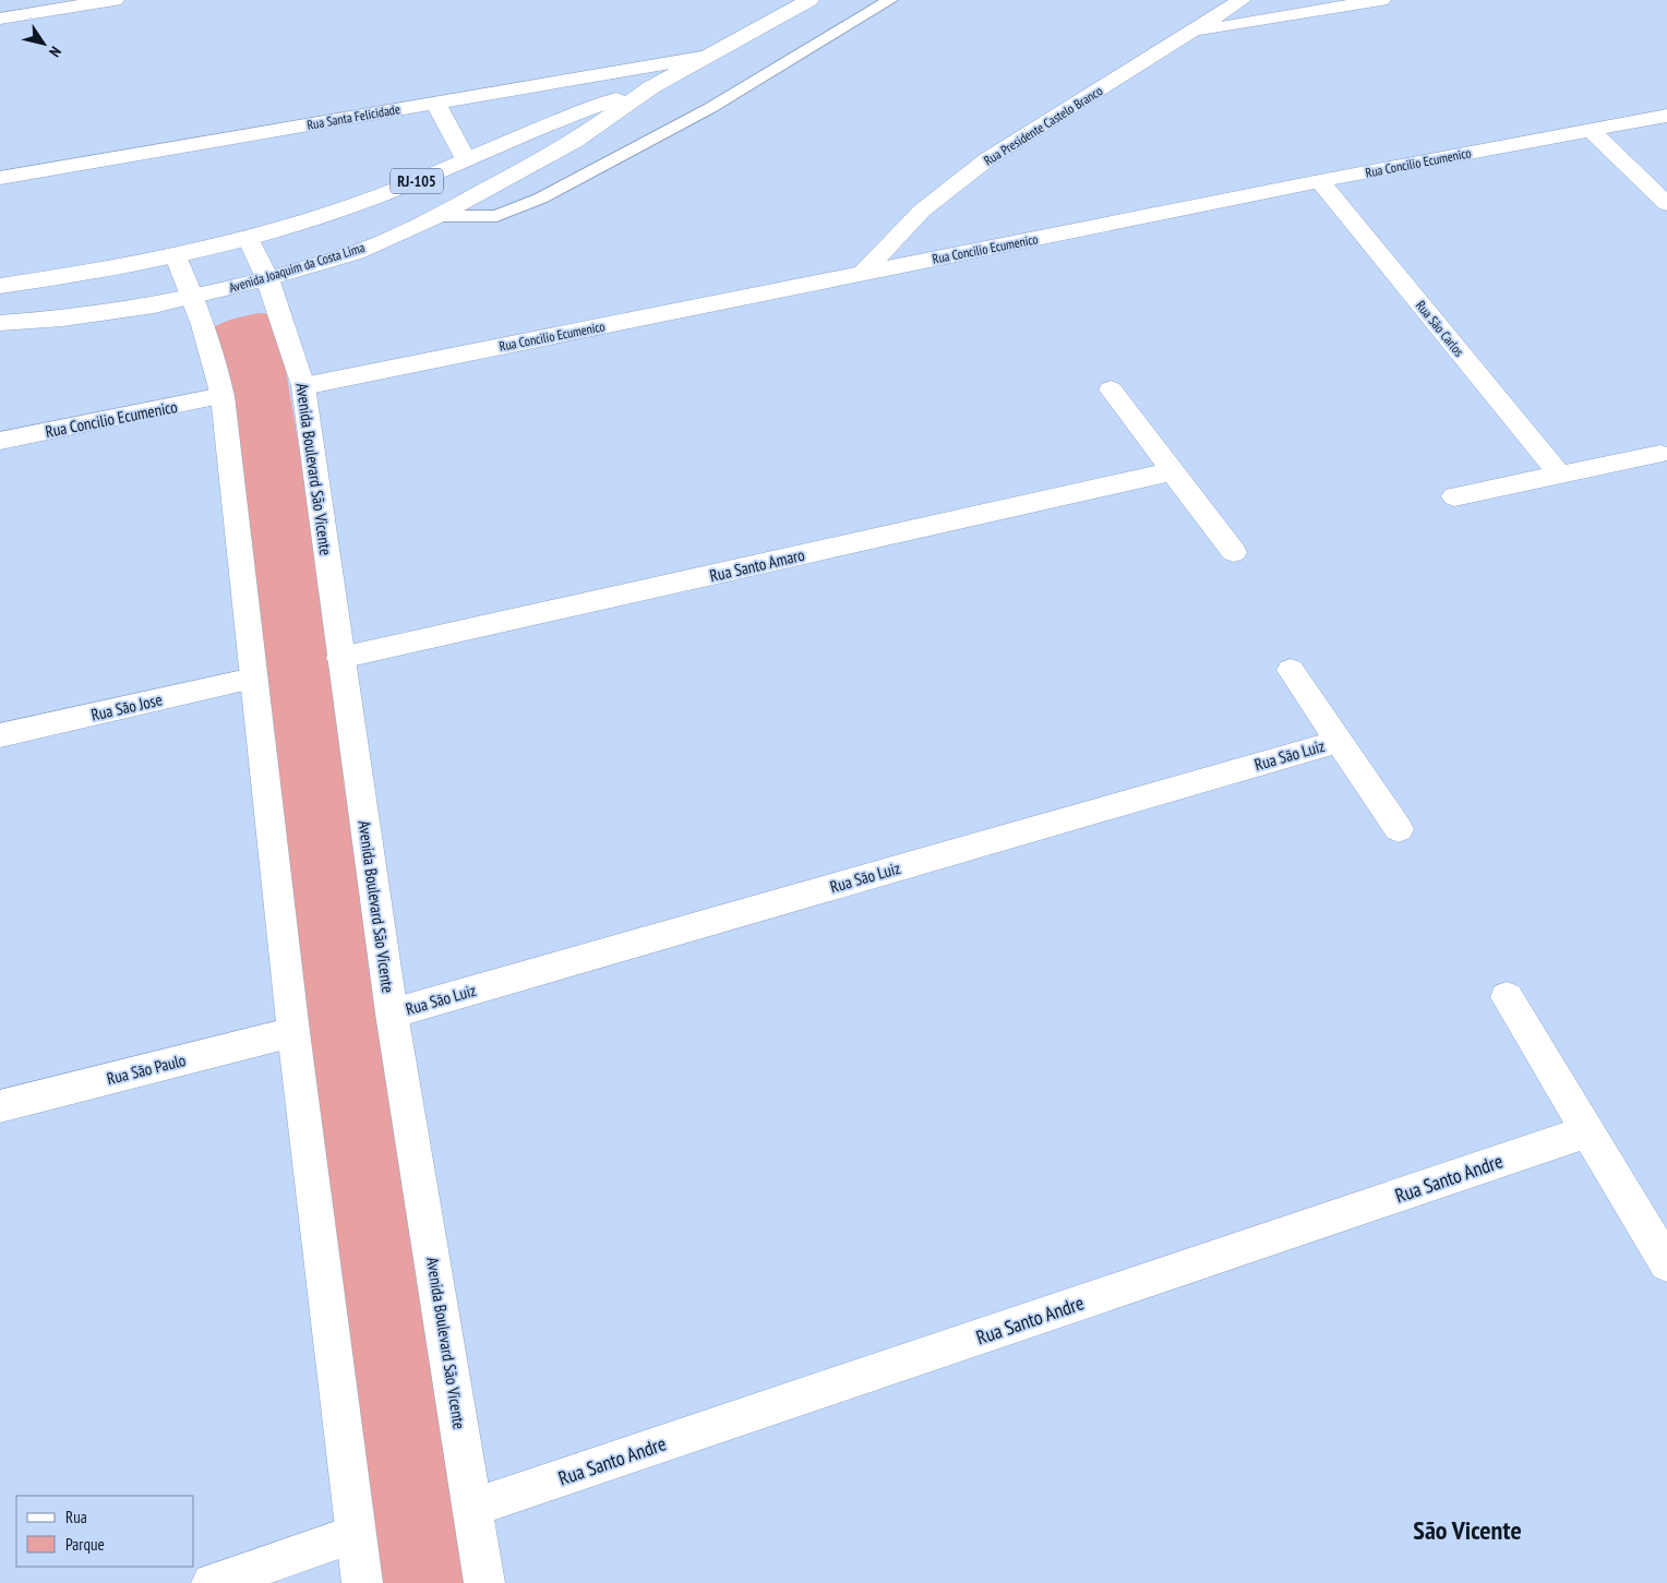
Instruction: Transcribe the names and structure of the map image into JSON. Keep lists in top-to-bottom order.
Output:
{
  "streets": {
    "street": [
      "Rua Santa Felicidade",
      "Rua Presidente Castelo Branco",
      "Rua Concilio Ecumenico",
      "RJ-105",
      "Avenida Joaquim da Costa Lima",
      "Rua São Carlos",
      "Avenida Boulevard São Vicente",
      "Rua Santo Amaro",
      "Rua Sāo Jose",
      "Rua Sāo Luiz",
      "Rua Sāo Paulo",
      "Rua Santo Andre"
    ]
  },
  "crossings": [
    ["Rua Santa Felicidade", "Avenida Joaquim da Costa Lima"],
    ["Rua Presidente Castelo Branco", "Rua Concilio Ecumenico"],
    ["Rua Concilio Ecumenico", "Rua São Carlos"],
    ["Rua Concilio Ecumenico", "Avenida Boulevard São Vicente"],
    ["Avenida Joaquim da Costa Lima", "Avenida Boulevard São Vicente"],
    ["Avenida Boulevard São Vicente", "Rua Santo Amaro"],
    ["Avenida Boulevard São Vicente", "Rua Sāo Luiz"],
    ["Avenida Boulevard São Vicente", "Rua Santo Andre"]
  ],
  "districts": ["São Vicente"],
  "legend": ["Rua", "Parque"],
  "north": "bottom right"
}
